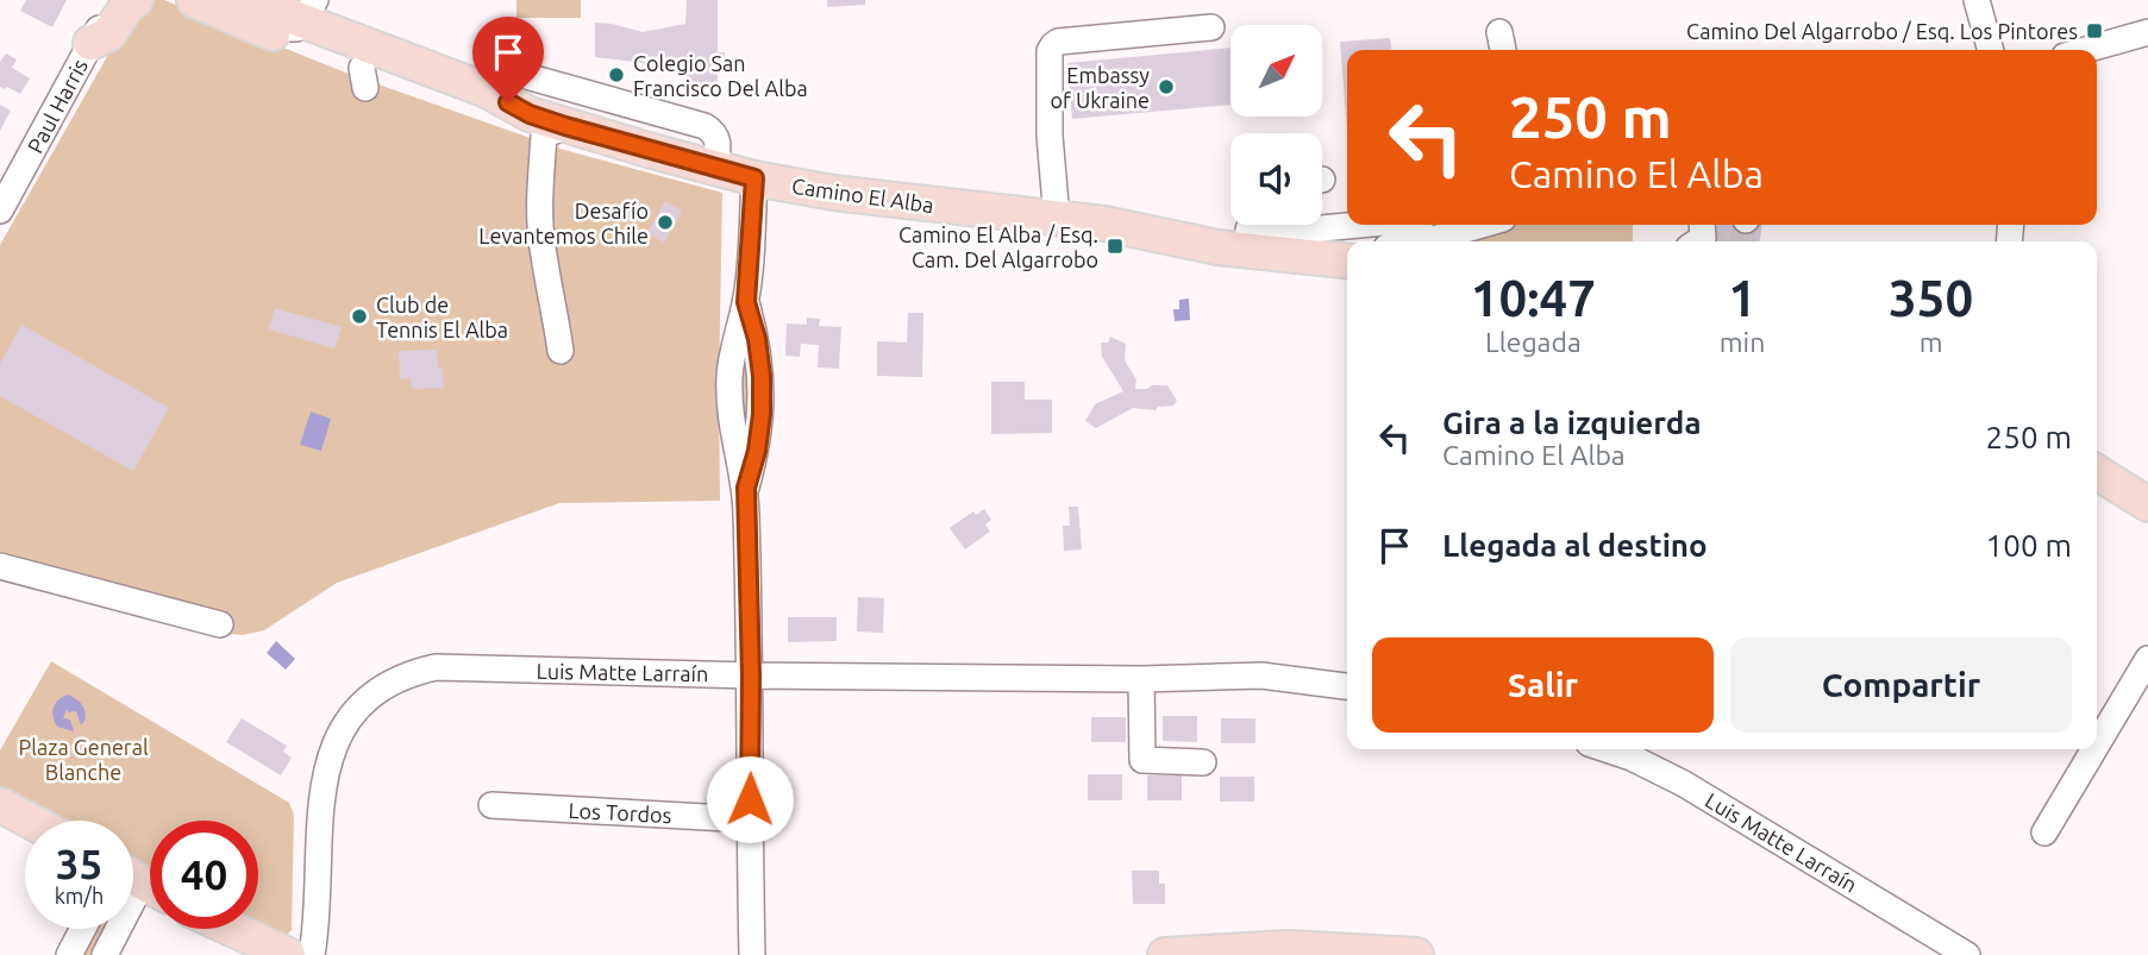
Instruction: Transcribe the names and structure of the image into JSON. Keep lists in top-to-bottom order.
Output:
{
  "streets": {
    "main road": ["Camino El Alba"],
    "street": ["Paul Harris", "Luis Matte Larraín", "Los Tordos"]
  },
  "parks": ["Plaza General Blanche"],
  "places": {
    "transit": ["Camino Del Algarrobo / Esq. Los Pintores", "Camino El Alba / Esq. Cam. Del Algarrobo"],
    "other": [
      "Colegio San Francisco Del Alba",
      "Embassy of Ukraine",
      "Desafío Levantemos Chile",
      "Club de Tennis El Alba"
    ]
  },
  "north": "top right",
  "page": {
    "turn": ["250 m", "Camino El Alba"],
    "eta": [
      "10:47",
      "Llegada",
      "1",
      "min",
      "350",
      "m"
    ],
    "list": [
      {
        "name": "Gira a la izquierda",
        "note": "Camino El Alba",
        "value": "250 m"
      },
      {
        "name": "Llegada al destino",
        "value": "100 m"
      }
    ],
    "buttons": ["Salir", "Compartir"],
    "speed": "35 km/h",
    "limit": "40"
  }
}
